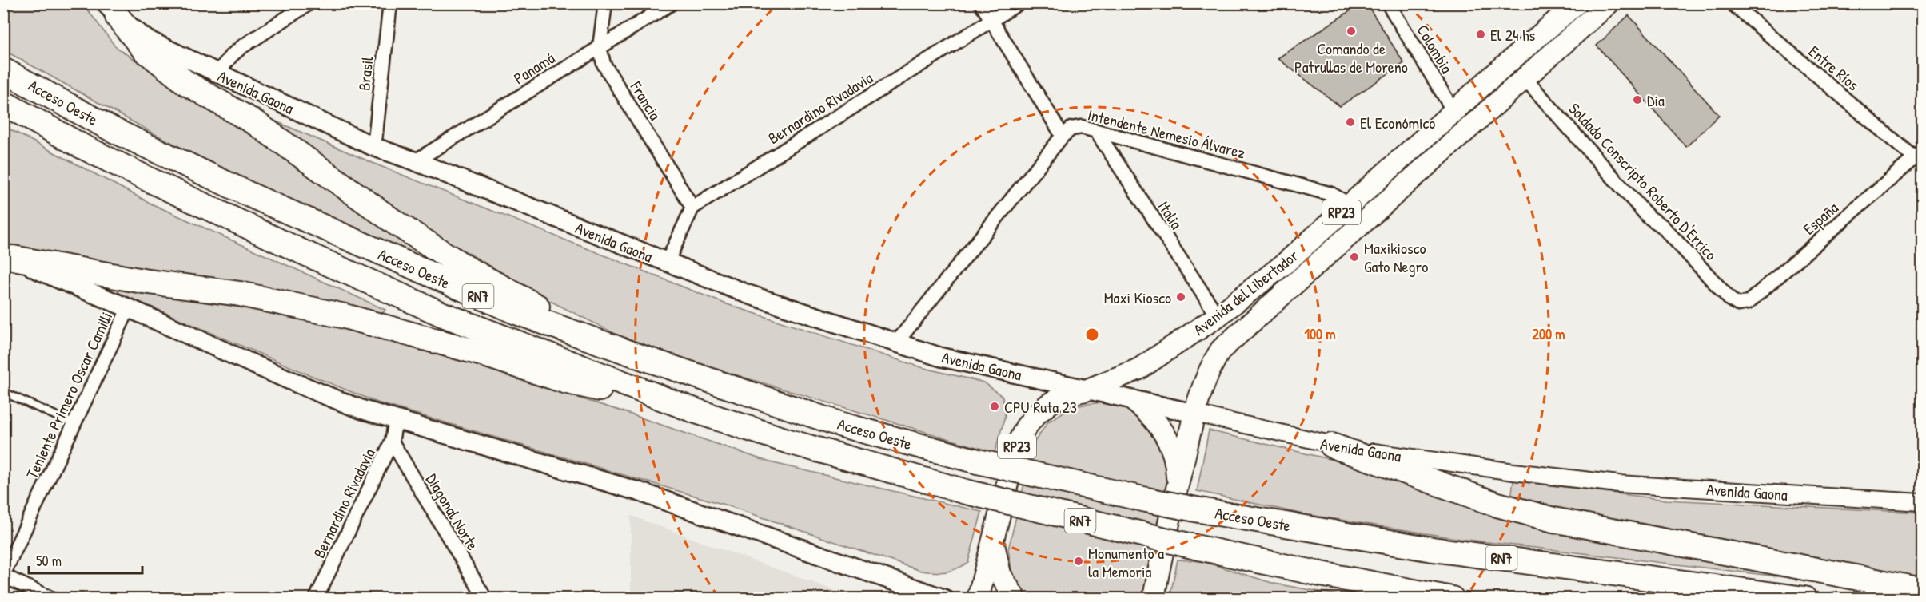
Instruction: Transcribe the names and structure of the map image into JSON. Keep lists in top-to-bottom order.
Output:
{
  "streets": {
    "highway": ["Acceso Oeste", "RN7"],
    "main road": ["Avenida Gaona", "RP23", "Avenida del Libertador"],
    "street": [
      "Colombia",
      "Panamá",
      "Entre Ríos",
      "Brasil",
      "Francia",
      "Bernardino Rivadavia",
      "Intendente Nemesio Álvarez",
      "Soldado Conscripto Roberto D'Errico",
      "Italia",
      "España",
      "Teniente Primero Oscar Camilli",
      "Diagonal Norte"
    ]
  },
  "crossings": [
    ["Colombia", "Avenida del Libertador"],
    ["Panamá", "Avenida Gaona"],
    ["Panamá", "Francia"],
    ["Entre Ríos", "España"],
    ["Brasil", "Avenida Gaona"],
    ["Avenida Gaona", "Avenida del Libertador"],
    ["Francia", "Bernardino Rivadavia"],
    ["Bernardino Rivadavia", "Diagonal Norte"],
    ["Intendente Nemesio Álvarez", "Italia"],
    ["Intendente Nemesio Álvarez", "Avenida del Libertador"],
    ["Soldado Conscripto Roberto D'Errico", "España"],
    ["Soldado Conscripto Roberto D'Errico", "Avenida del Libertador"],
    ["Italia", "Avenida del Libertador"]
  ],
  "places": [
    "Comando de Patrullas de Moreno",
    "El 24 hs",
    "Dia",
    "El Económico",
    "Maxikiosco Gato Negro",
    "Maxi Kiosco",
    "CPU Ruta 23",
    "Monumento a la Memoria"
  ],
  "scale_bar": "50 m",
  "rings": ["100 m", "200 m"]
}
